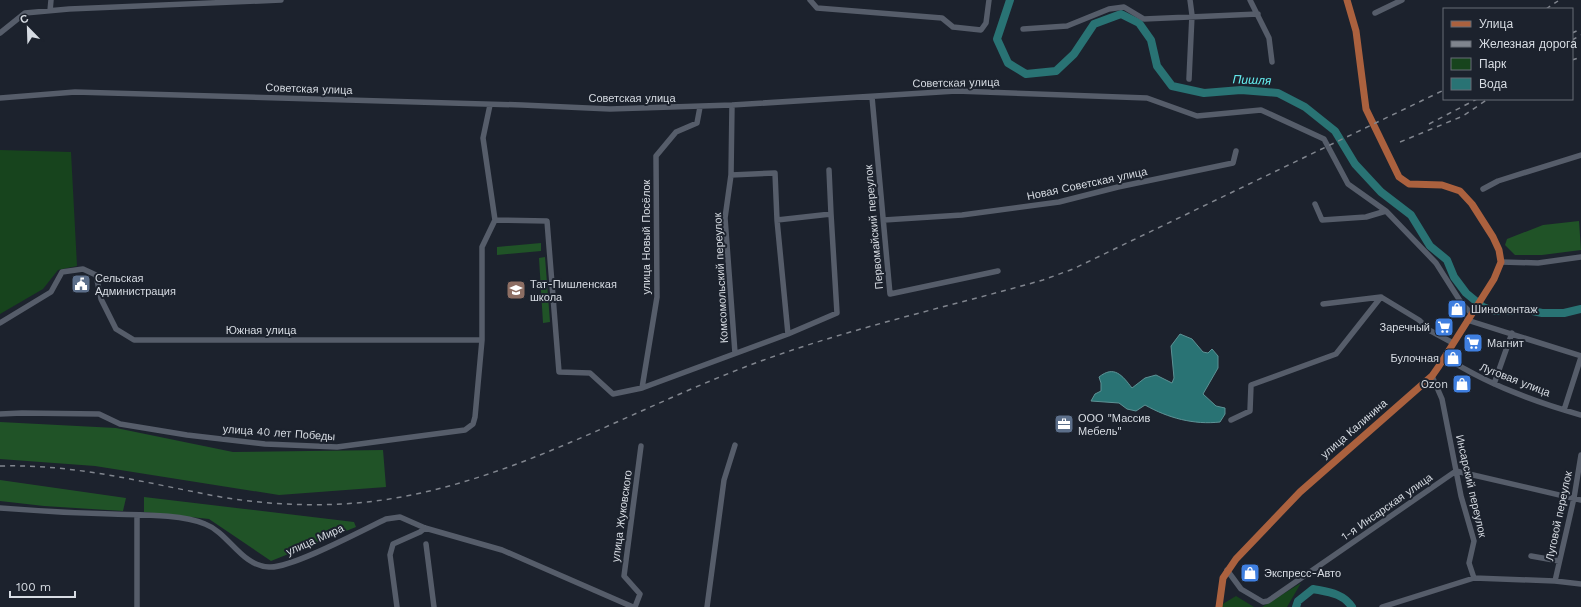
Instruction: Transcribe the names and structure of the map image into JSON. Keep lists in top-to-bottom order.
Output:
{
  "streets": {
    "main road": ["улица Калинина"],
    "street": [
      "Советская улица",
      "Новая Советская улица",
      "Первомайский переулок",
      "улица Новый Посёлок",
      "Комсомольский переулок",
      "Южная улица",
      "Луговая улица",
      "улица 40 лет Победы",
      "Инсарский переулок",
      "1-я Инсарская улица",
      "улица Жуковского",
      "Луговой переулок",
      "улица Мира"
    ]
  },
  "crossings": [
    ["Советская улица", "Первомайский переулок"],
    ["Советская улица", "улица Новый Посёлок"],
    ["Советская улица", "Комсомольский переулок"],
    ["Новая Советская улица", "Первомайский переулок"],
    ["Южная улица", "улица 40 лет Победы"],
    ["Луговая улица", "улица Калинина"],
    ["улица Калинина", "Инсарский переулок"],
    ["улица Калинина", "1-я Инсарская улица"],
    ["Инсарский переулок", "1-я Инсарская улица"],
    ["улица Жуковского", "улица Мира"]
  ],
  "water": ["Пишля"],
  "places": {
    "public building": ["Сельская Администрация"],
    "school or university": ["Тат-Пишленская школа"],
    "shop": [
      "Шиномонтаж",
      "Булочная",
      "Ozon",
      "Экспресс-Авто"
    ],
    "supermarket": ["Заречный", "Магнит"],
    "office": ["ООО \"Массив Мебель\""]
  },
  "legend": [
    "Улица",
    "Железная дорога",
    "Парк",
    "Вода"
  ],
  "scale_bar": "100 m",
  "north": "top left"
}
